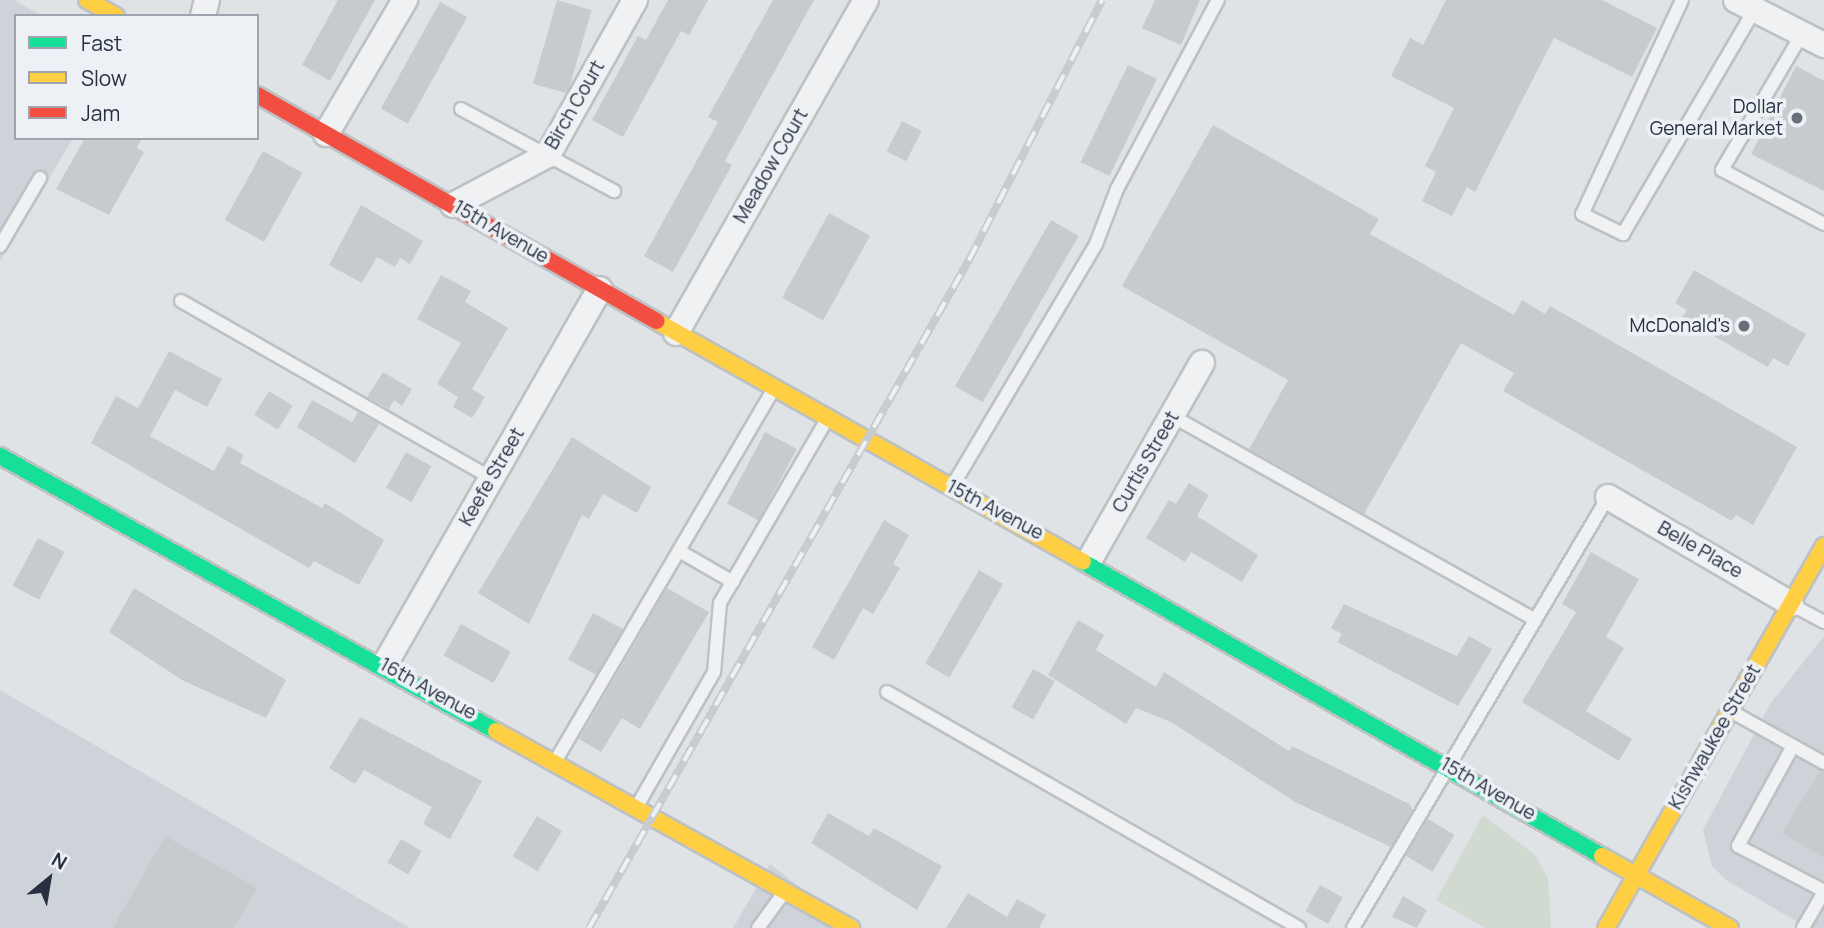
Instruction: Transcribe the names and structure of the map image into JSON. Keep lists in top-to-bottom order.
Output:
{
  "streets": {
    "main road": ["15th Avenue", "16th Avenue", "Kishwaukee Street"],
    "street": [
      "Birch Court",
      "Meadow Court",
      "Curtis Street",
      "Keefe Street",
      "Belle Place"
    ]
  },
  "crossings": [
    ["Birch Court", "15th Avenue"],
    ["Meadow Court", "15th Avenue"],
    ["15th Avenue", "Curtis Street"],
    ["15th Avenue", "Keefe Street"],
    ["15th Avenue", "Kishwaukee Street"],
    ["Keefe Street", "16th Avenue"],
    ["Belle Place", "Kishwaukee Street"]
  ],
  "places": ["Dollar General Market", "McDonald's"],
  "legend": ["Fast", "Slow", "Jam"],
  "north": "top right"
}
